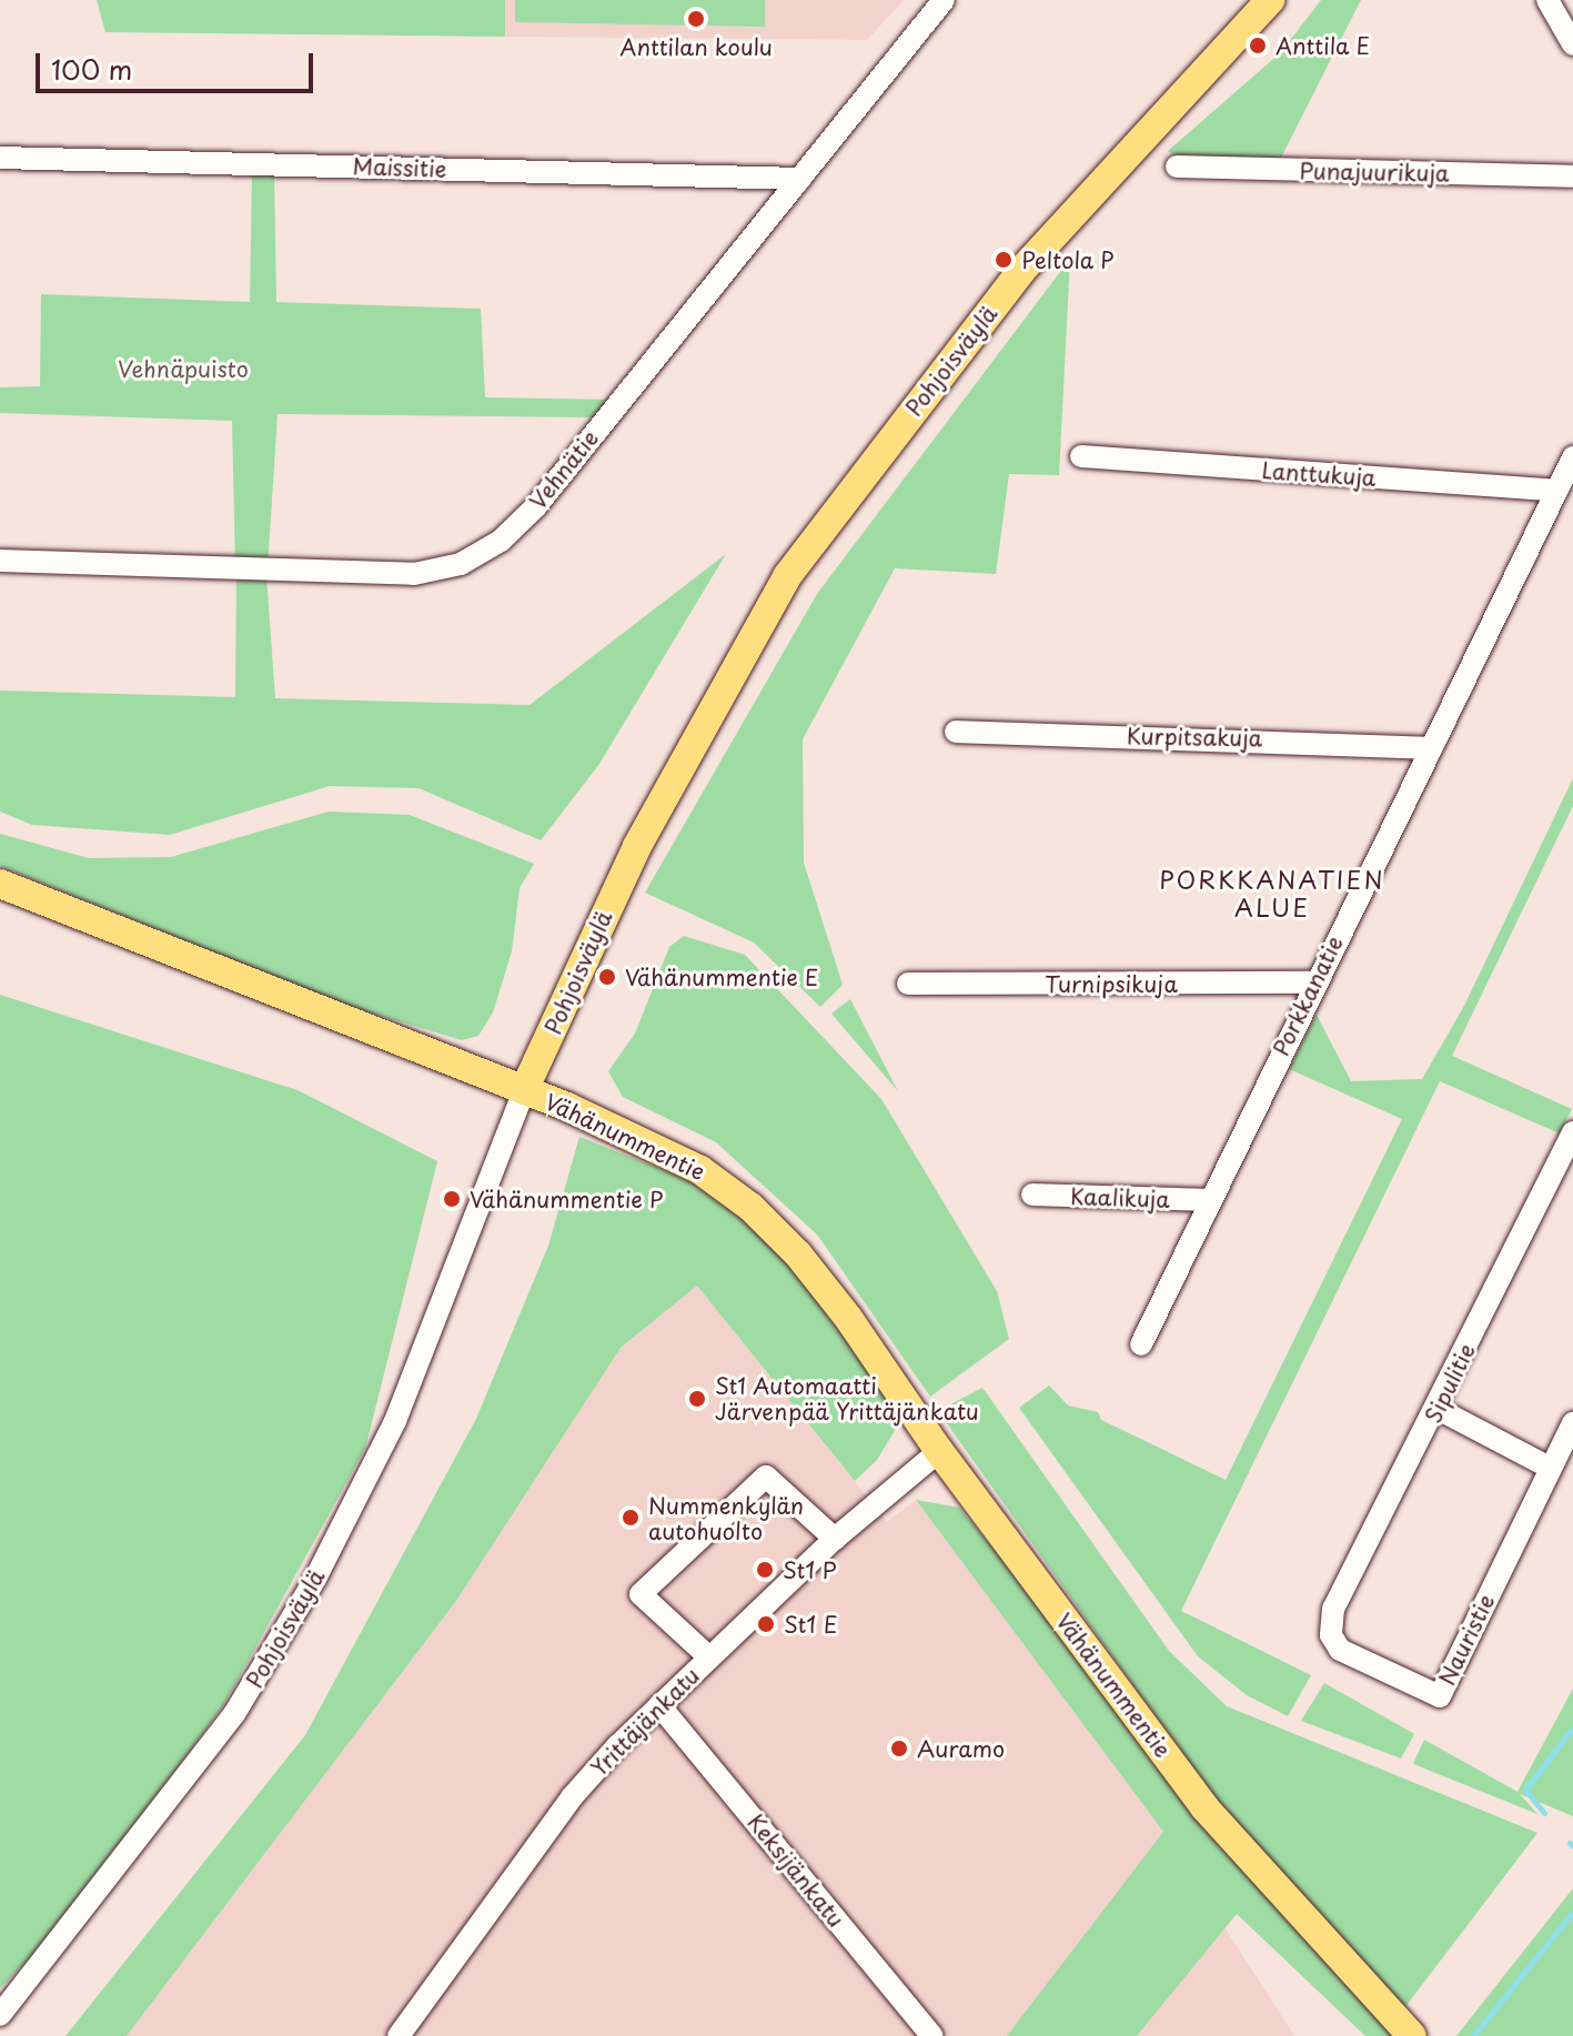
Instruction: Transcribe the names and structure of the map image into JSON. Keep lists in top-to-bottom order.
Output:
{
  "streets": {
    "main road": ["Pohjoisväylä", "Vähänummentie"],
    "street": [
      "Maissitie",
      "Punajuurikuja",
      "Vehnätie",
      "Lanttukuja",
      "Kurpitsakuja",
      "Turnipsikuja",
      "Porkkanatie",
      "Kaalikuja",
      "Sipulitie",
      "Nauristie",
      "Yrittäjänkatu",
      "Keksijänkatu"
    ]
  },
  "crossings": [
    ["Maissitie", "Vehnätie"],
    ["Pohjoisväylä", "Vähänummentie"],
    ["Lanttukuja", "Porkkanatie"],
    ["Kurpitsakuja", "Porkkanatie"],
    ["Turnipsikuja", "Porkkanatie"],
    ["Porkkanatie", "Kaalikuja"],
    ["Vähänummentie", "Yrittäjänkatu"],
    ["Sipulitie", "Nauristie"],
    ["Yrittäjänkatu", "Keksijänkatu"]
  ],
  "districts": ["PORKKANATIEN ALUE"],
  "parks": ["Vehnäpuisto"],
  "places": [
    "Anttilan koulu",
    "Anttila E",
    "Peltola P",
    "Vähänummentie E",
    "Vähänummentie P",
    "St1 Automaatti Järvenpää Yrittäjänkatu",
    "Nummenkylän autohuolto",
    "St1 P",
    "St1 E",
    "Auramo"
  ],
  "scale_bar": "100 m"
}
